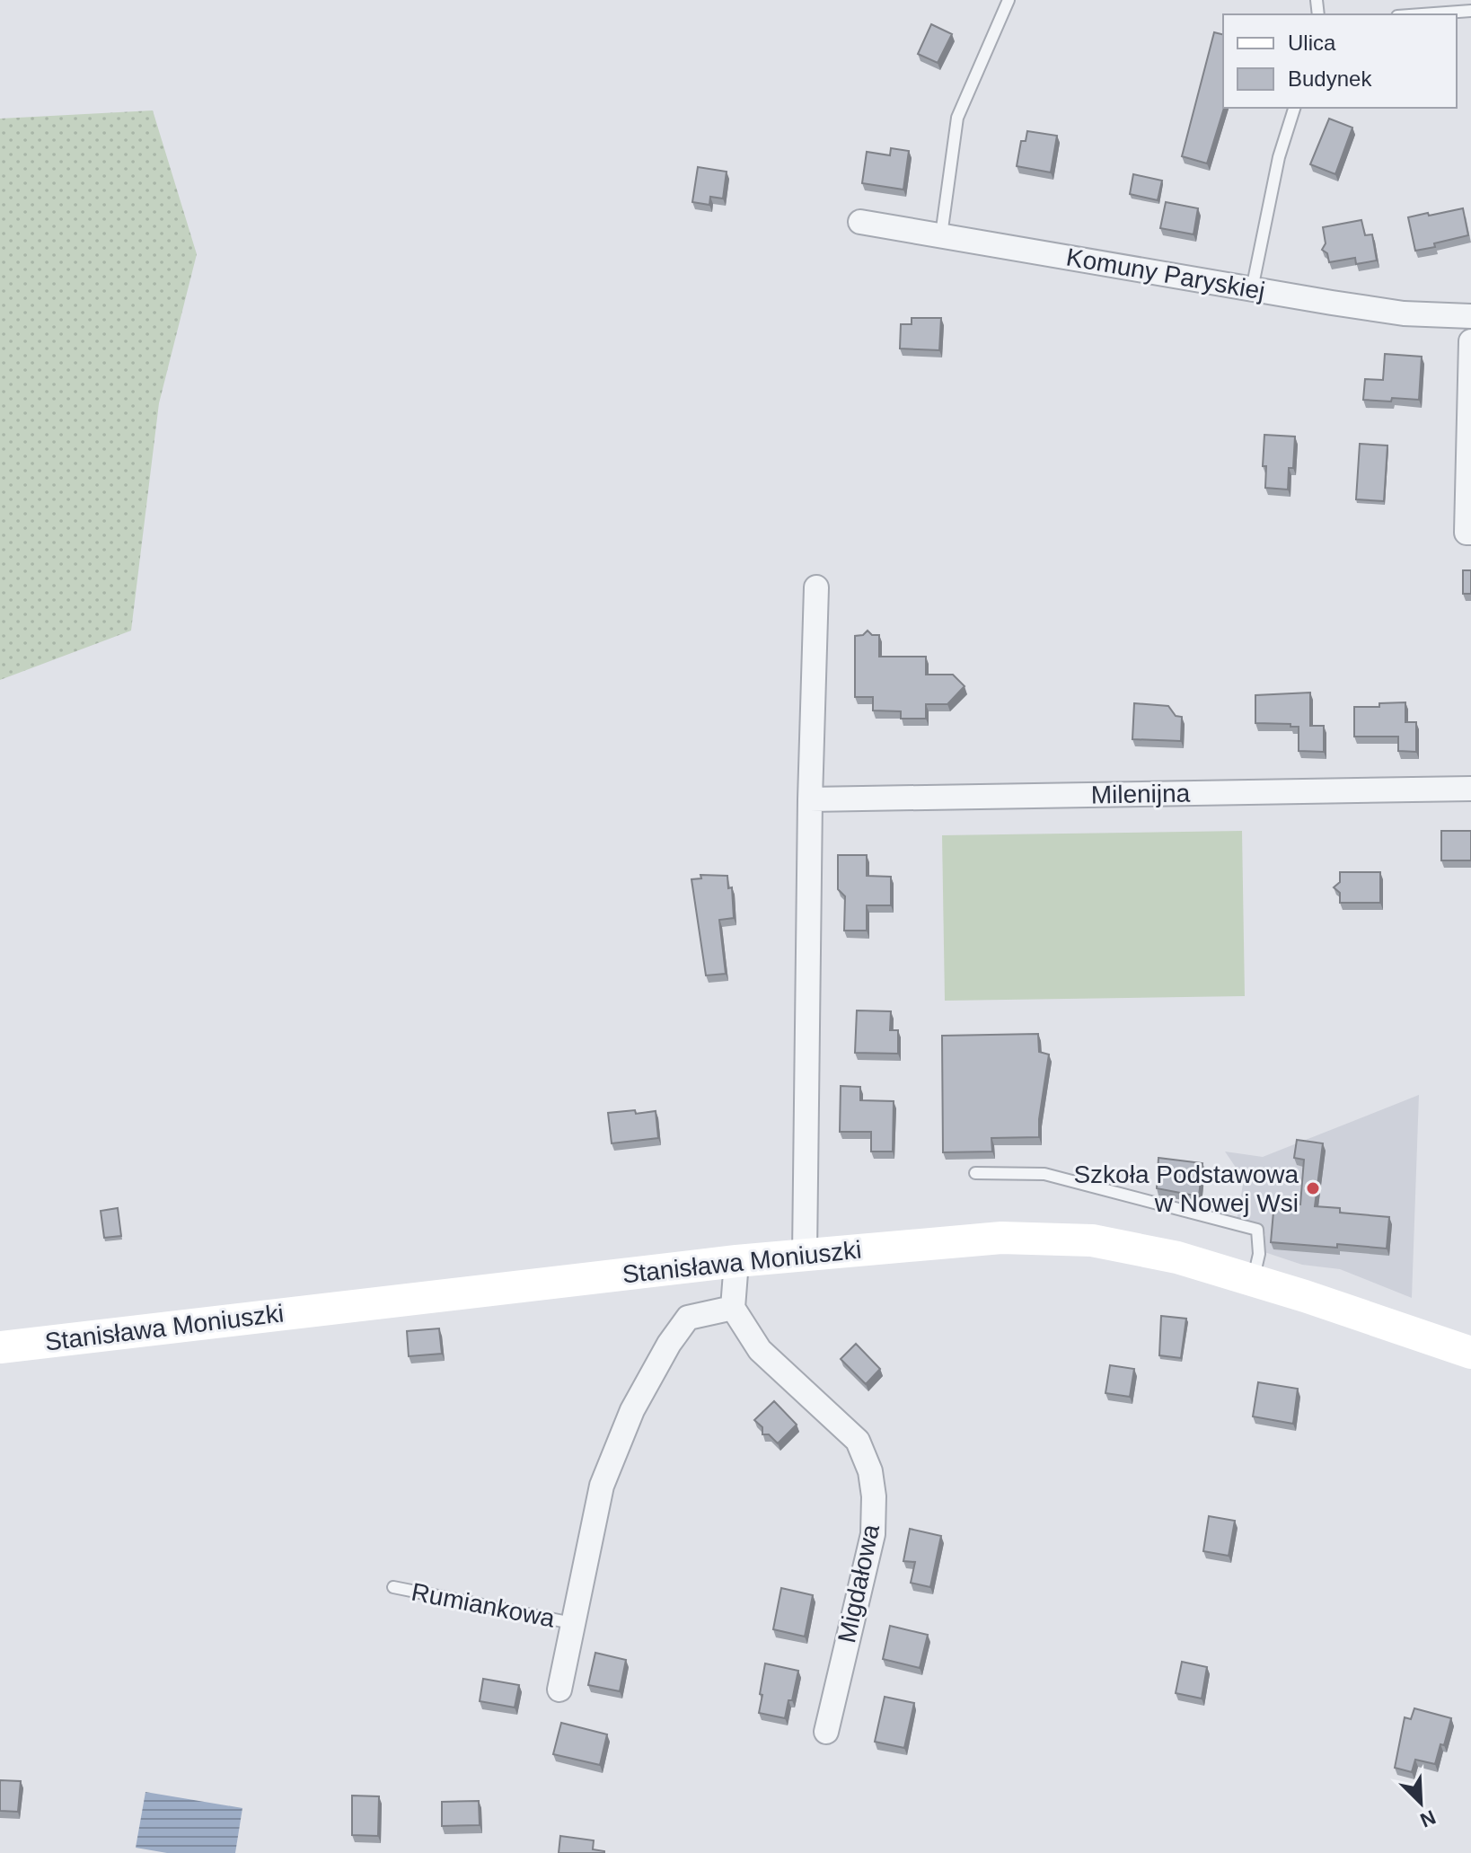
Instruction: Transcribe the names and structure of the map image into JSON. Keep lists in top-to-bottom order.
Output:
{
  "streets": {
    "main road": ["Stanisława Moniuszki"],
    "street": [
      "Komuny Paryskiej",
      "Milenijna",
      "Migdałowa",
      "Rumiankowa"
    ]
  },
  "crossings": [
    ["Migdałowa", "Rumiankowa"]
  ],
  "places": ["Szkoła Podstawowa w Nowej Wsi"],
  "legend": ["Ulica", "Budynek"],
  "north": "bottom right"
}
